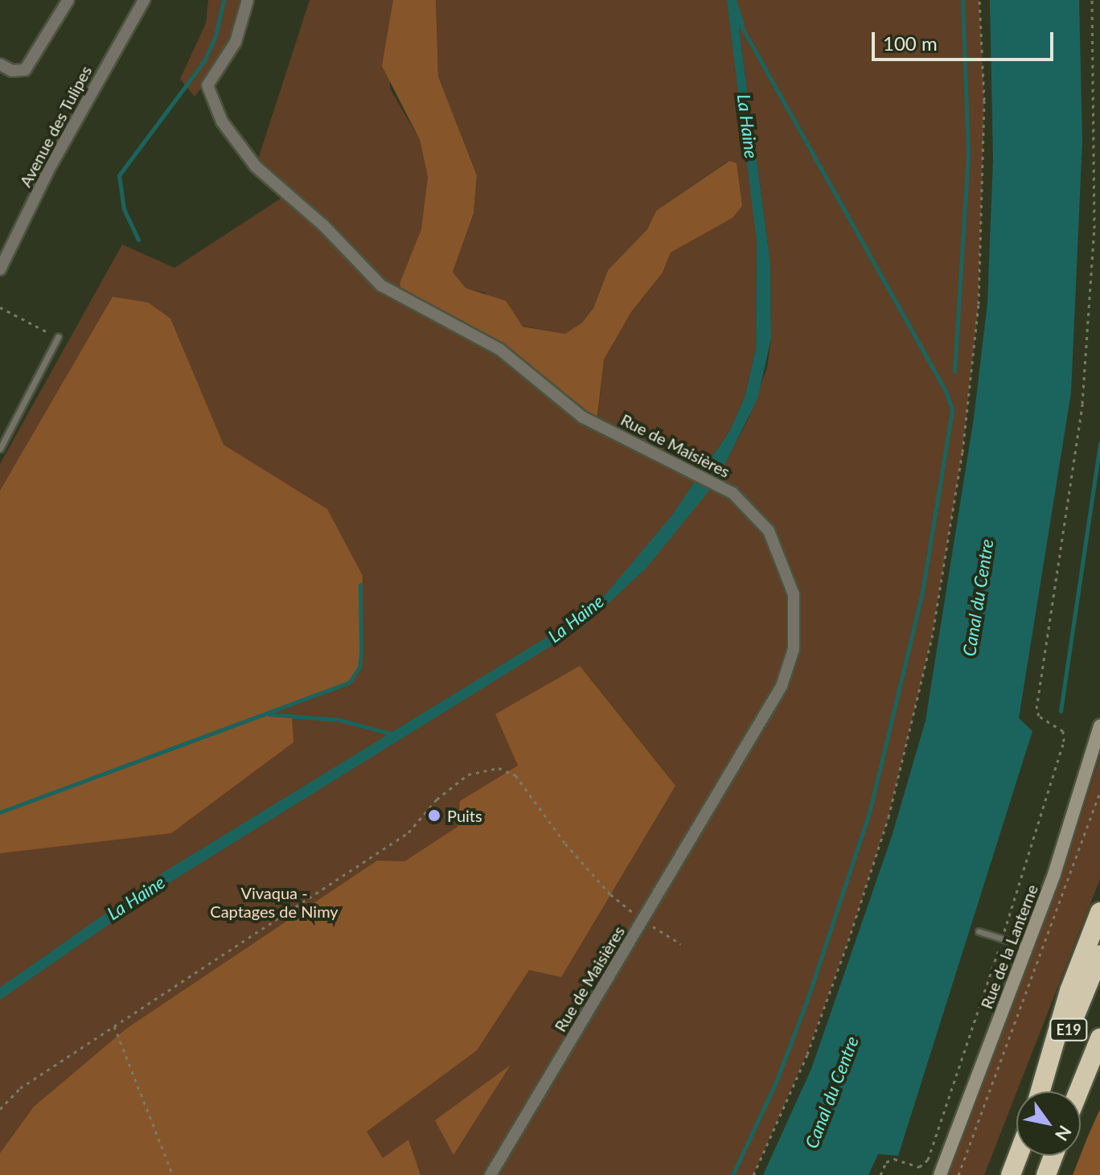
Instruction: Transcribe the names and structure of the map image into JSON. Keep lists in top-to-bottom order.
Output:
{
  "streets": {
    "highway": ["E19"],
    "main road": ["Rue de la Lanterne"],
    "street": ["Avenue des Tulipes", "Rue de Maisières"]
  },
  "water": ["La Haine", "Canal du Centre"],
  "parks": ["Vivaqua - Captages de Nimy"],
  "places": ["Puits"],
  "scale_bar": "100 m",
  "north": "bottom right"
}
